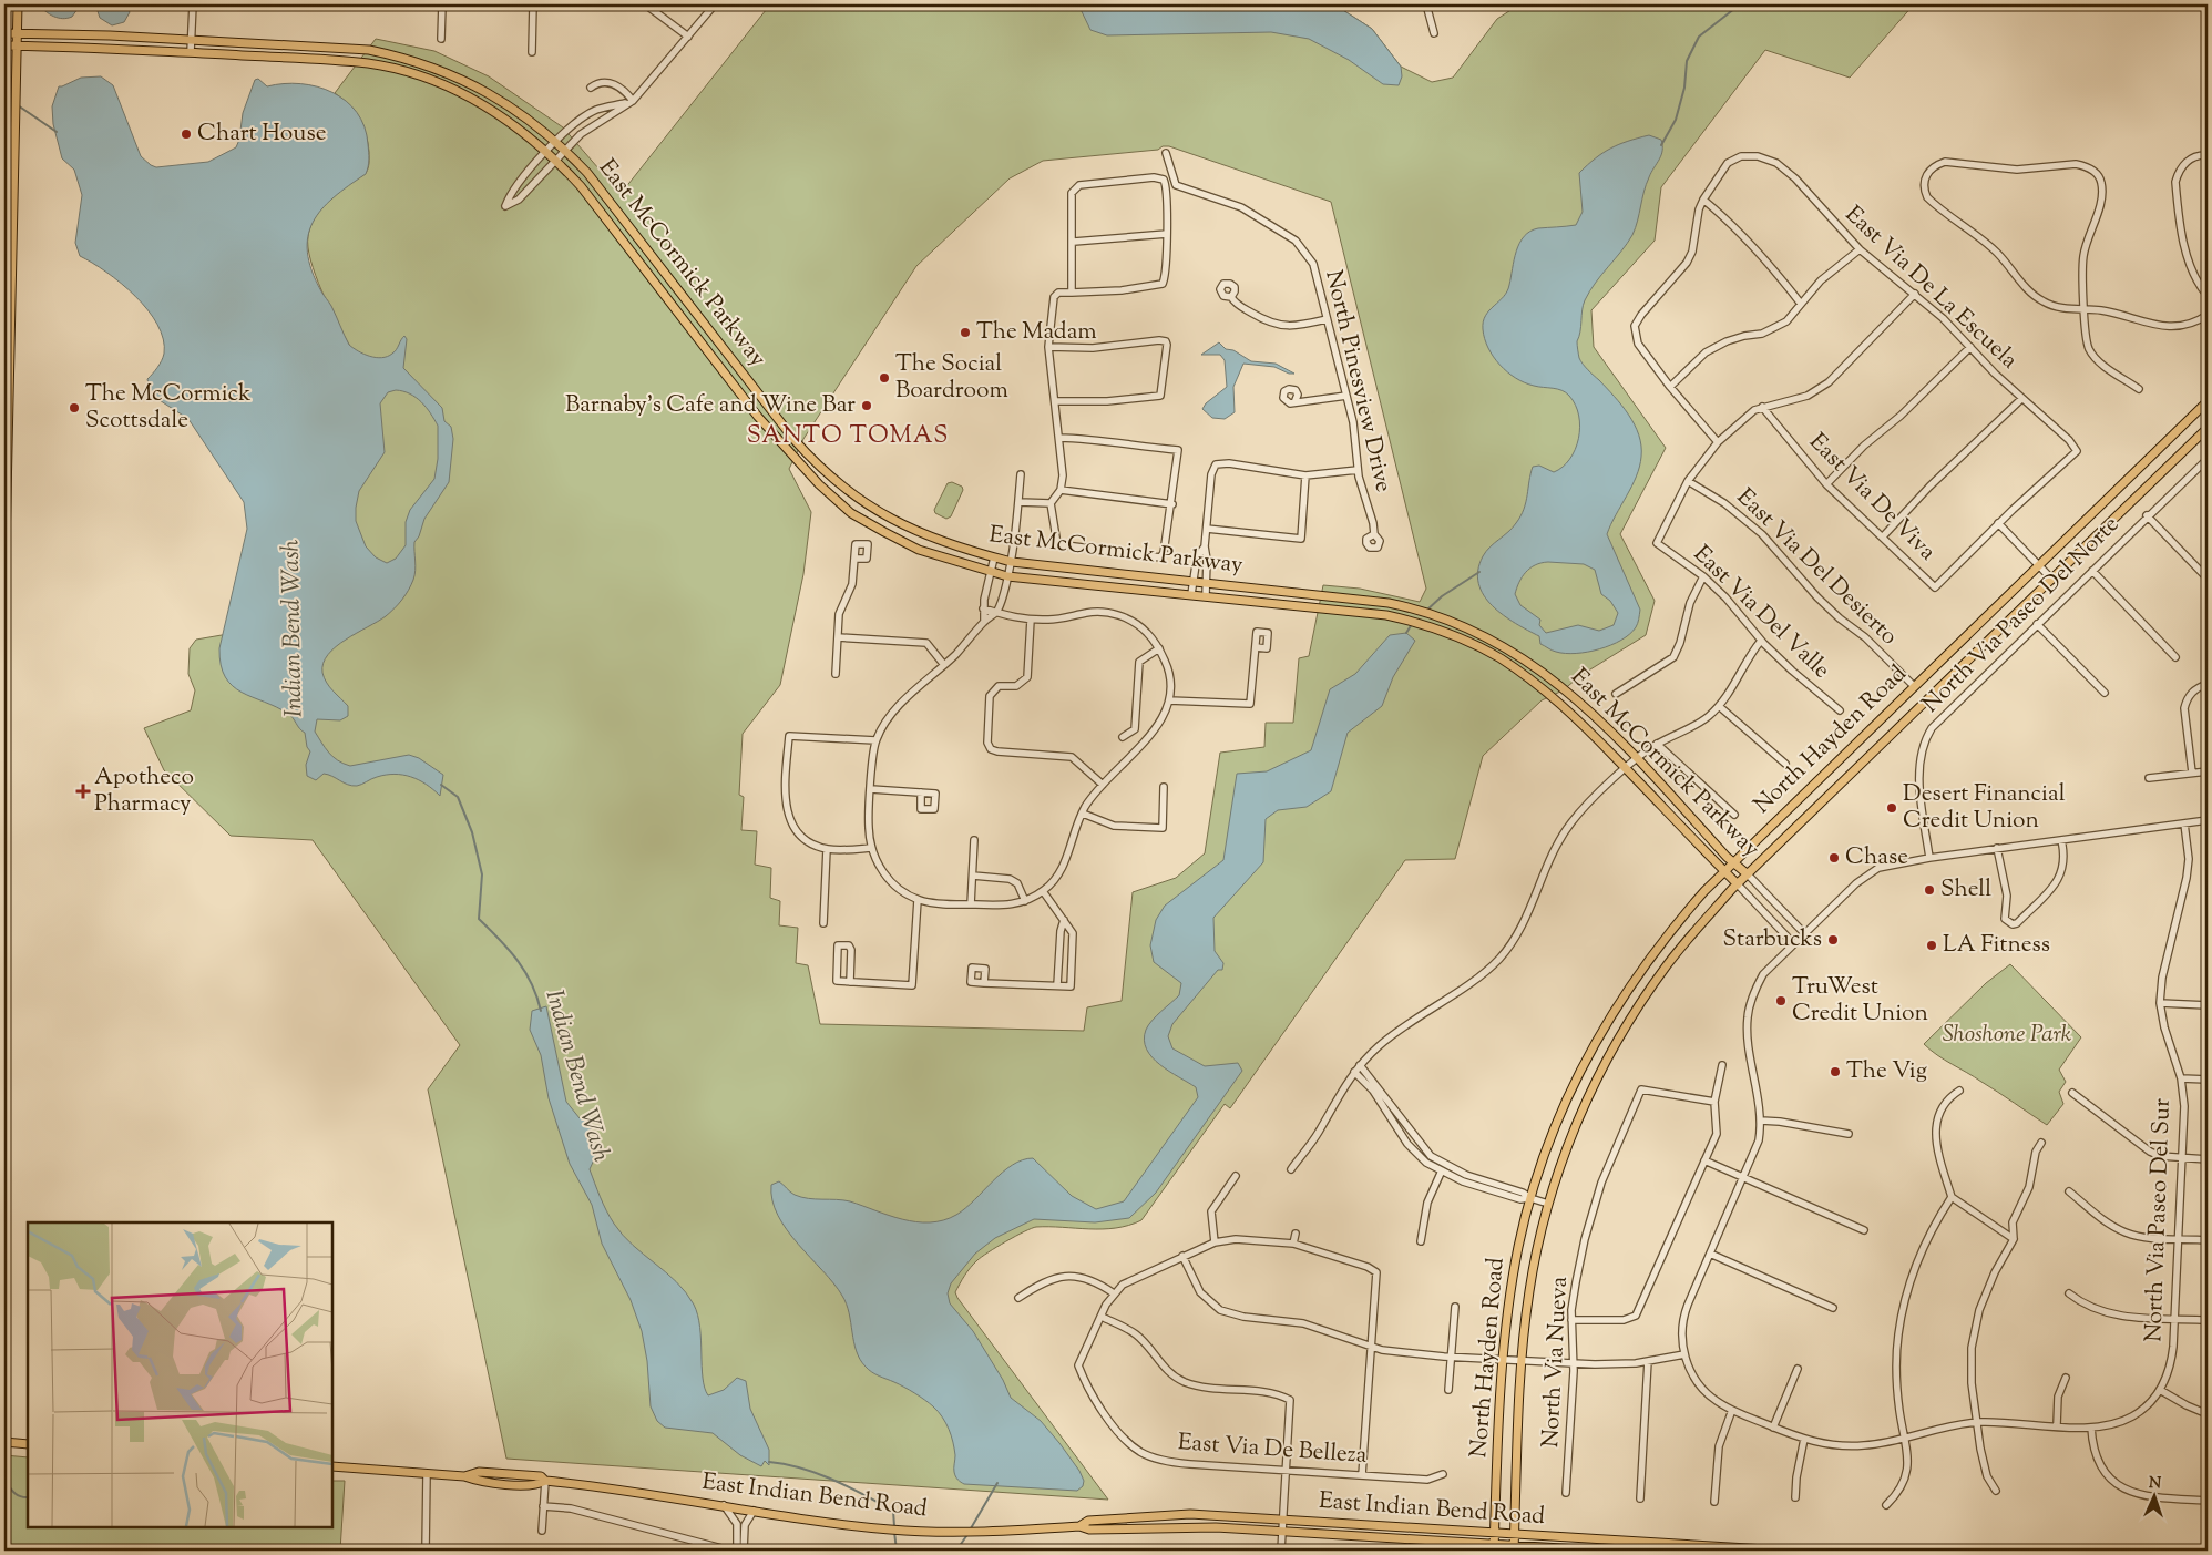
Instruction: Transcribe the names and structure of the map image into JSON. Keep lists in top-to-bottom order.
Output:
{
  "streets": {
    "main road": ["East McCormick Parkway", "North Hayden Road", "East Indian Bend Road"],
    "street": [
      "East Via De La Escuela",
      "North Pinesview Drive",
      "East Via De Viva",
      "East Via Del Desierto",
      "East Via Del Valle",
      "North Via Paseo Del Norte",
      "North Via Paseo Del Sur",
      "North Via Nueva",
      "East Via De Belleza"
    ]
  },
  "crossings": [
    ["East McCormick Parkway", "North Hayden Road"],
    ["East Via De La Escuela", "East Via De Viva"],
    ["East Via Del Desierto", "East Via Del Valle"],
    ["East Via Del Desierto", "North Hayden Road"],
    ["North Hayden Road", "East Indian Bend Road"]
  ],
  "districts": ["SANTO TOMAS"],
  "water": ["Indian Bend Wash"],
  "parks": ["Shoshone Park"],
  "places": {
    "other": [
      "Chart House",
      "The Madam",
      "The Social Boardroom",
      "Barnaby's Cafe and Wine Bar",
      "The McCormick Scottsdale",
      "Desert Financial Credit Union",
      "Chase",
      "Shell",
      "Starbucks",
      "LA Fitness",
      "TruWest Credit Union",
      "The Vig"
    ],
    "health": ["Apotheco Pharmacy"]
  },
  "north": "top"
}
